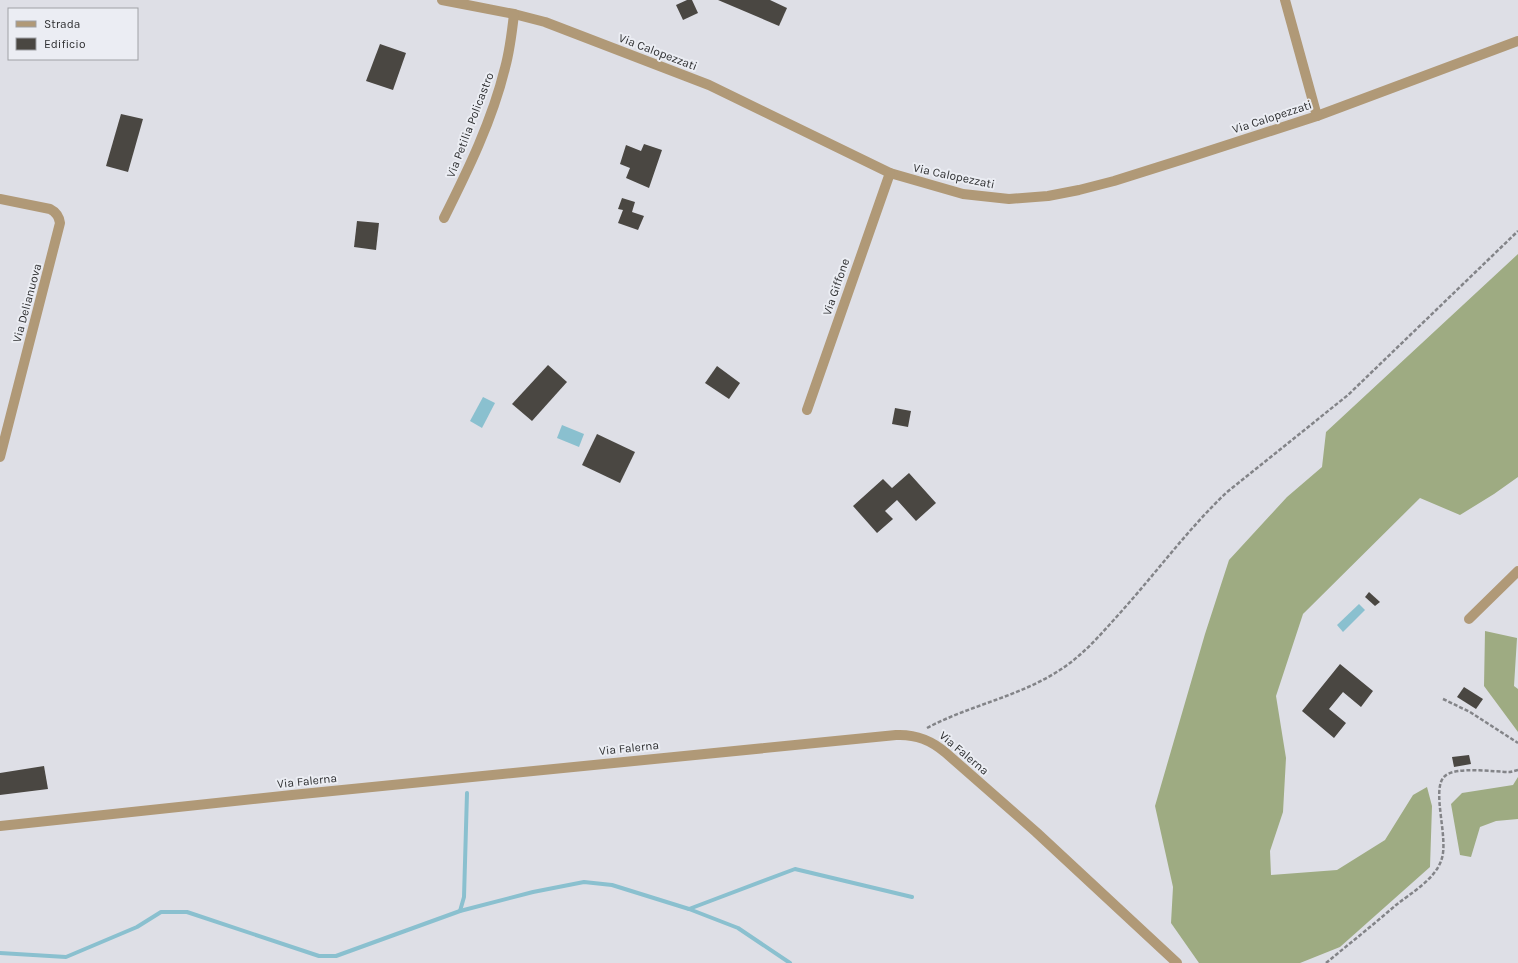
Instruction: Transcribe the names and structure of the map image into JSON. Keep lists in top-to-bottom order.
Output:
{
  "streets": {
    "street": [
      "Via Calopezzati",
      "Via Petilia Policastro",
      "Via Giffone",
      "Via Delianuova",
      "Via Falerna"
    ]
  },
  "crossings": [
    ["Via Calopezzati", "Via Petilia Policastro"],
    ["Via Calopezzati", "Via Giffone"]
  ],
  "legend": ["Strada", "Edificio"]
}
